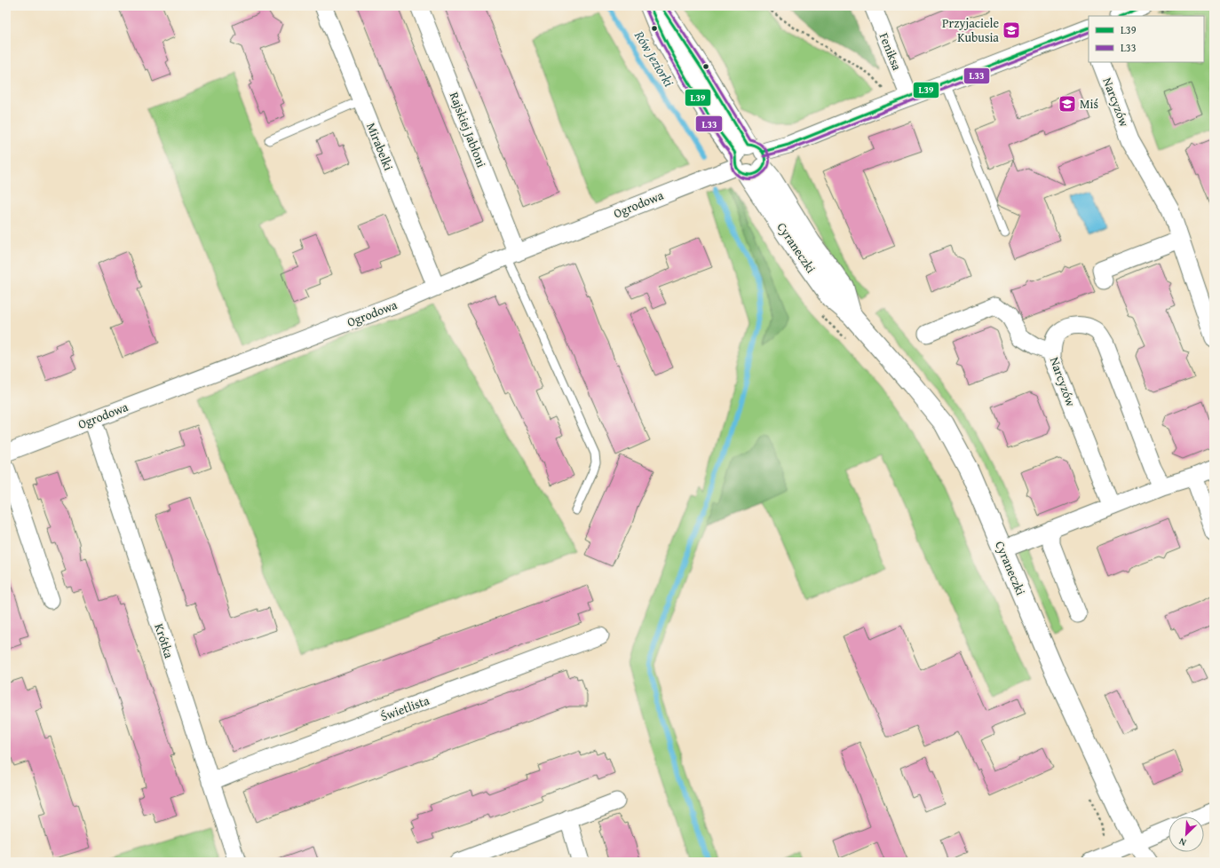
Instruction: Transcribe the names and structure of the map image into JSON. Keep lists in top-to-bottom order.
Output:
{
  "streets": {
    "street": [
      "Feniksa",
      "Narcyzów",
      "Rajskiej Jabłoni",
      "Mirabelki",
      "Ogrodowa",
      "Cyraneczki",
      "Krótka",
      "Świetlista"
    ]
  },
  "crossings": [
    ["Feniksa", "Ogrodowa"],
    ["Rajskiej Jabłoni", "Ogrodowa"],
    ["Mirabelki", "Ogrodowa"],
    ["Ogrodowa", "Cyraneczki"],
    ["Ogrodowa", "Krótka"],
    ["Krótka", "Świetlista"]
  ],
  "water": ["Rów Jeziorki"],
  "places": {
    "school or university": ["Przyjaciele Kubusia", "Miś"]
  },
  "lines": ["transit line L39", "transit line L33"],
  "legend": ["L39", "L33"],
  "north": "bottom left"
}
